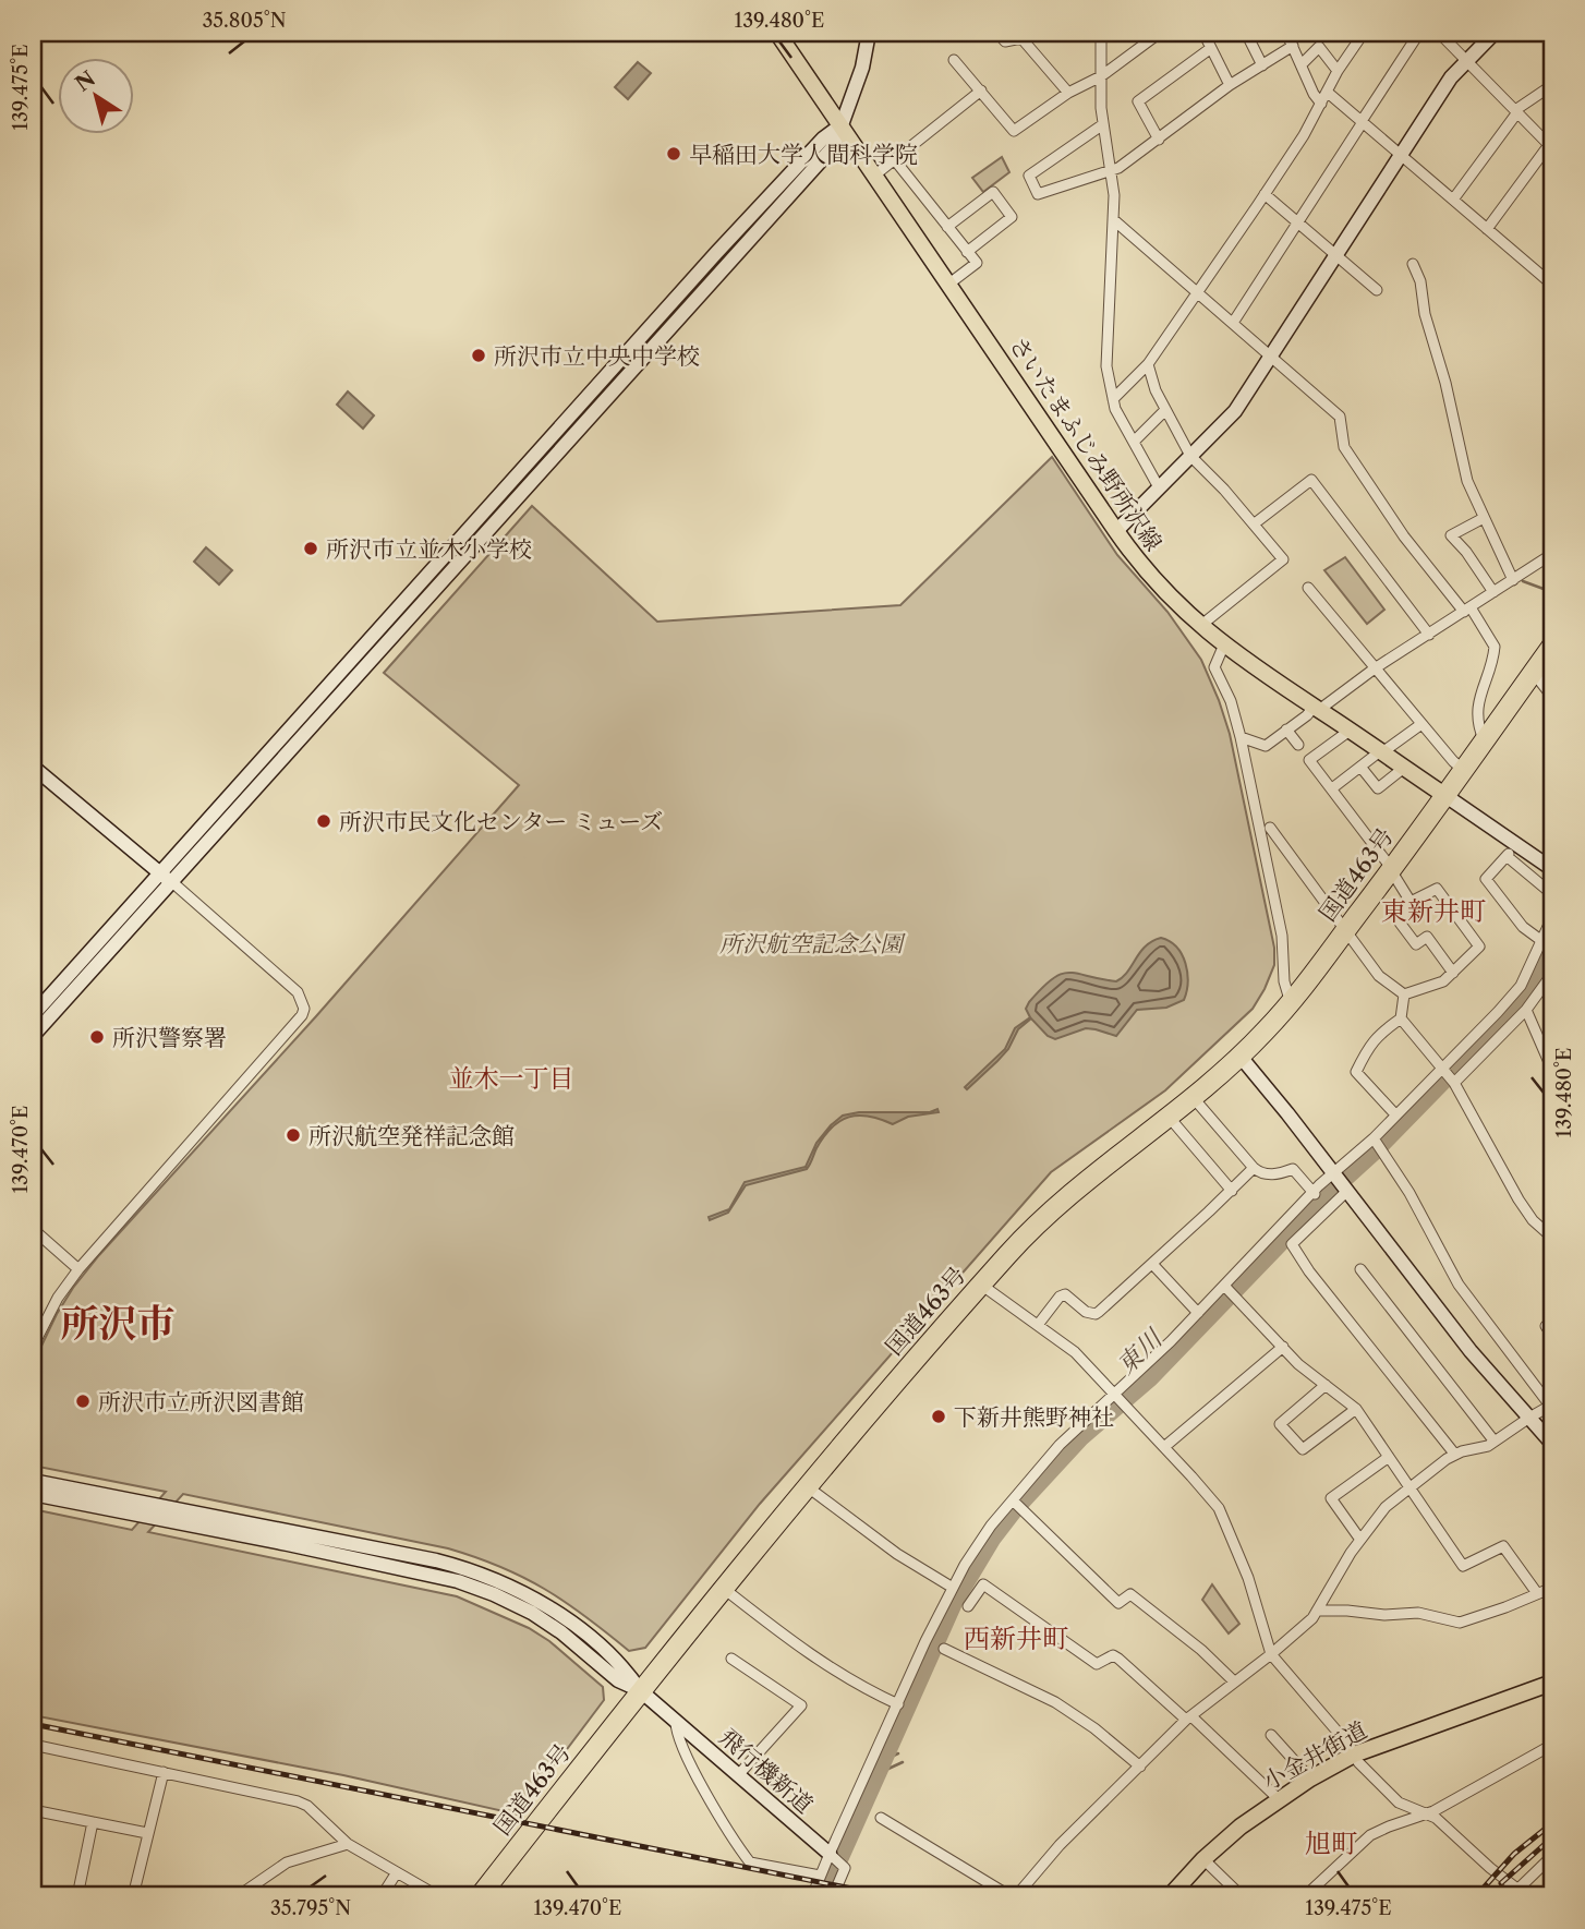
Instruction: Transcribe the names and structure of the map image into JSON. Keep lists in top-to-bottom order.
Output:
{
  "streets": {
    "highway": ["国道463号"],
    "main road": ["さいたまふじみ野所沢線", "小金井街道"],
    "street": ["飛行機新道"]
  },
  "crossings": [
    ["さいたまふじみ野所沢線", "国道463号"],
    ["国道463号", "飛行機新道"]
  ],
  "districts": [
    "東新井町",
    "並木一丁目",
    "所沢市",
    "西新井町",
    "旭町"
  ],
  "water": ["東川"],
  "parks": ["所沢航空記念公園"],
  "places": [
    "早稲田大学人間科学院",
    "所沢市立中央中学校",
    "所沢市立並木小学校",
    "所沢市民文化センター ミューズ",
    "所沢警察署",
    "所沢航空発祥記念館",
    "所沢市立所沢図書館",
    "下新井熊野神社"
  ],
  "north": "top left",
  "coordinates": [
    "35.805°N",
    "139.480°E",
    "139.475°E",
    "139.470°E",
    "35.795°N"
  ]
}
